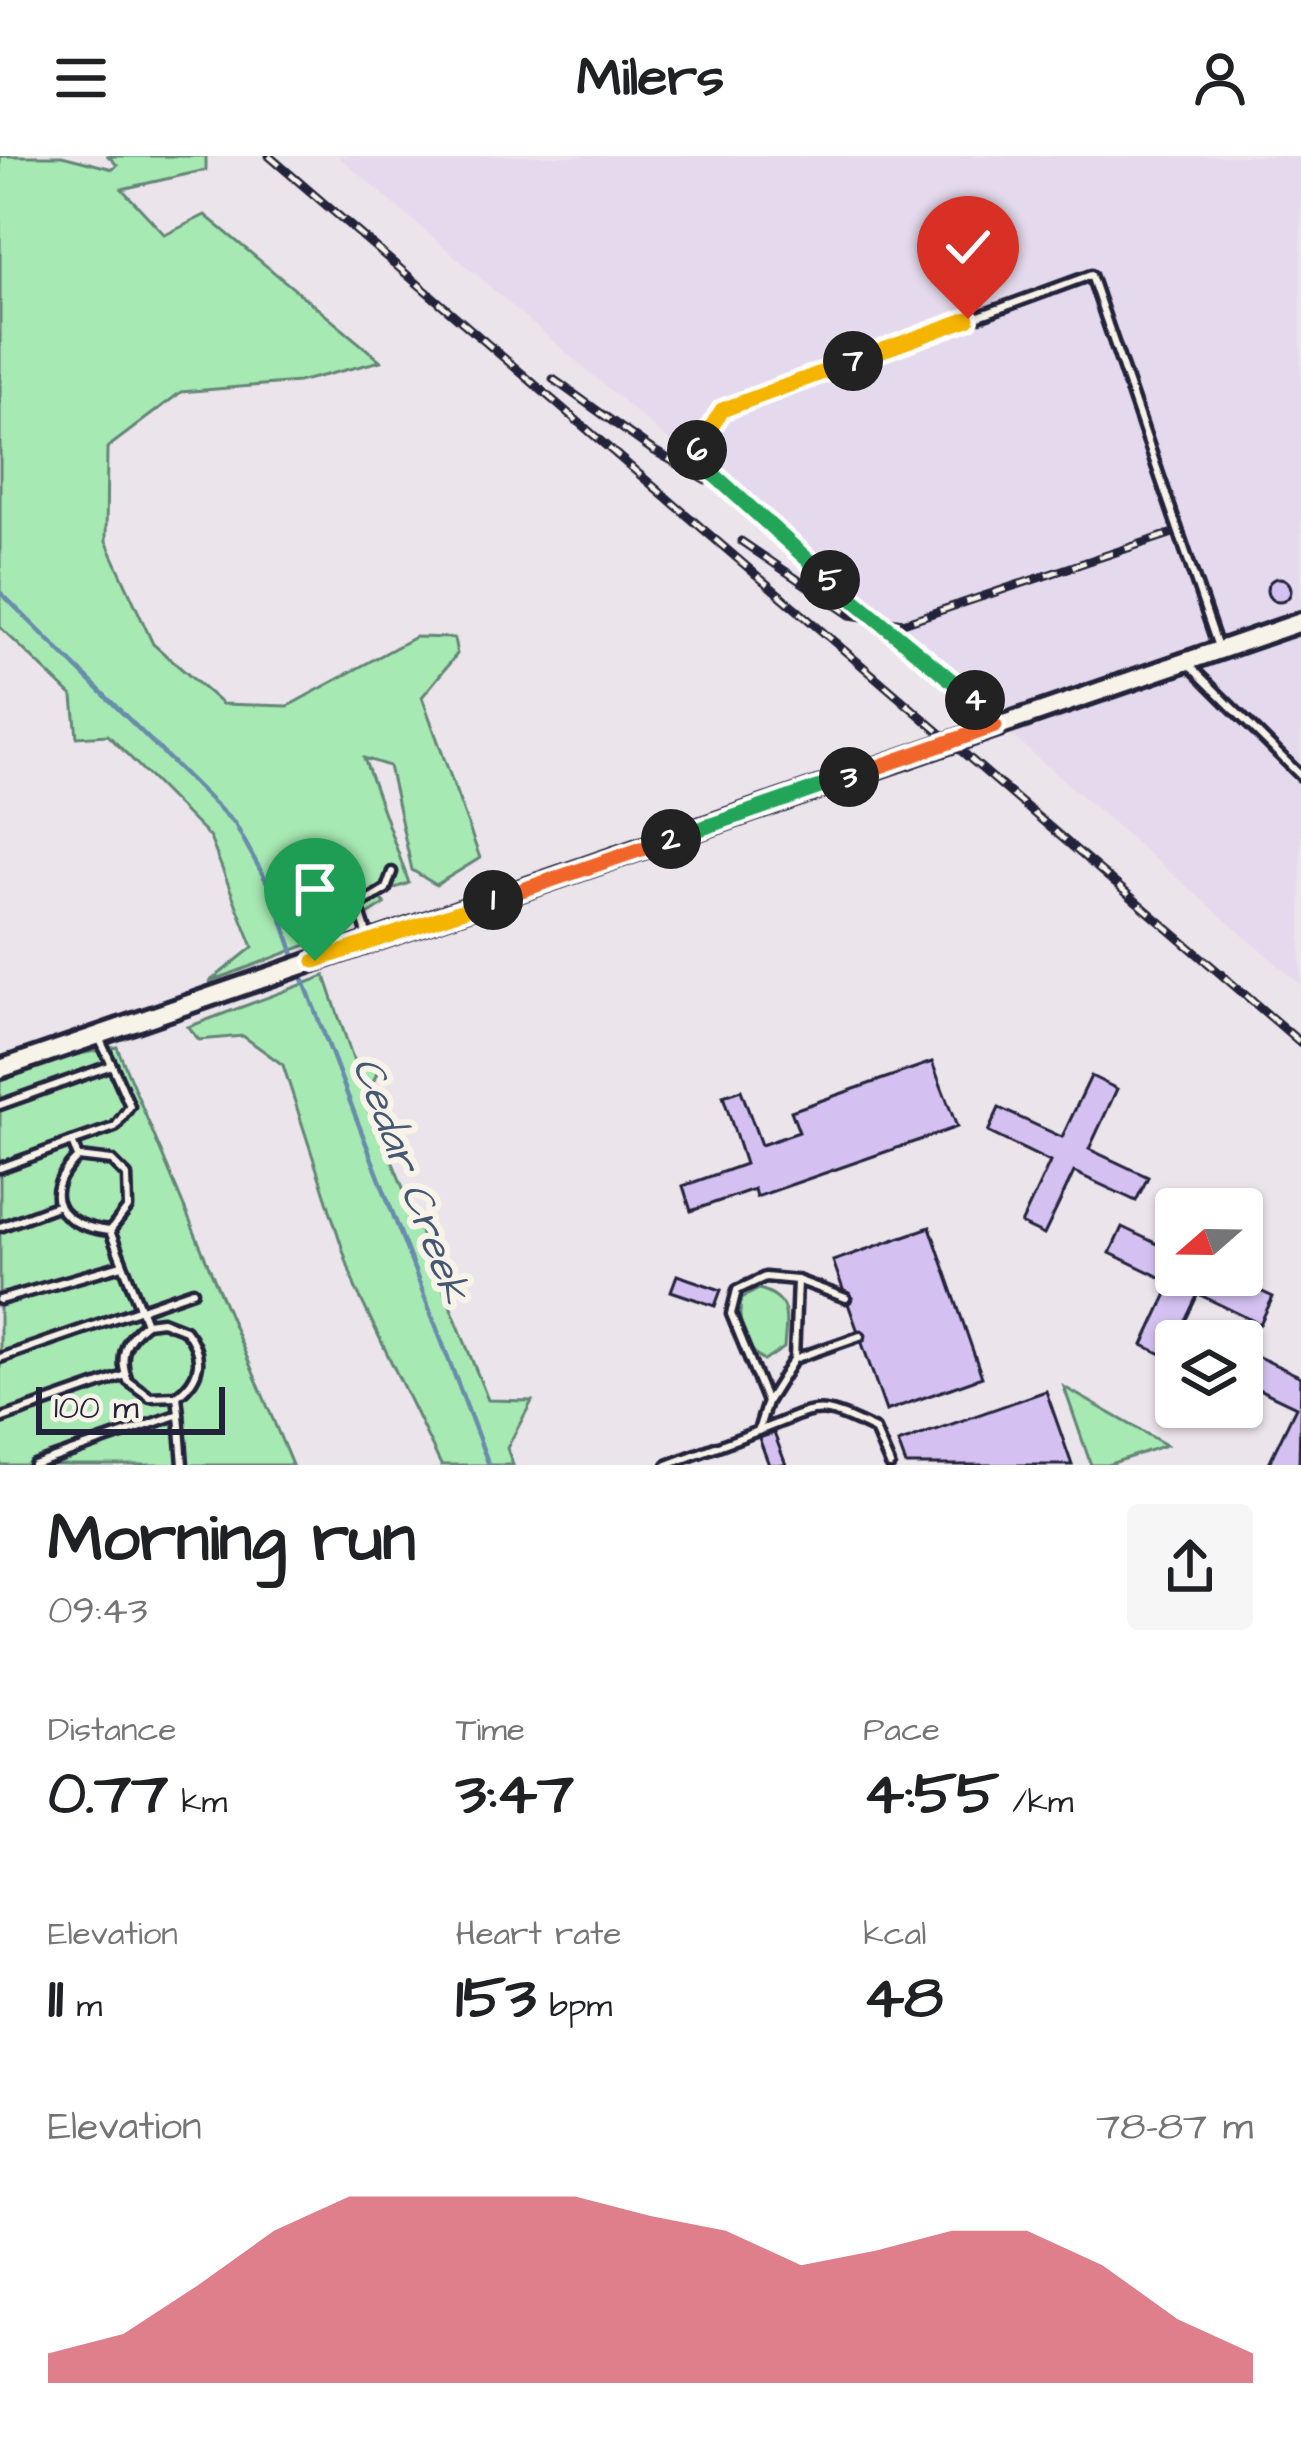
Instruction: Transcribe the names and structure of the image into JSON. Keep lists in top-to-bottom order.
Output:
{
  "water": ["Cedar Creek"],
  "scale_bar": "100 m",
  "north": "left",
  "page": {
    "header": "Milers",
    "pins": [
      "7",
      "6",
      "5",
      "4",
      "3",
      "2",
      "1"
    ],
    "scale": "100 m",
    "heading": ["Morning run", "09:43"],
    "stats": [
      ["Distance", "0.77 km"],
      ["Time", "3:47"],
      ["Pace", "4:55 /km"],
      ["Elevation", "11 m"],
      ["Heart rate", "153 bpm"],
      ["kcal", "48"]
    ],
    "chart": ["Elevation", "78–87 m"]
  }
}
